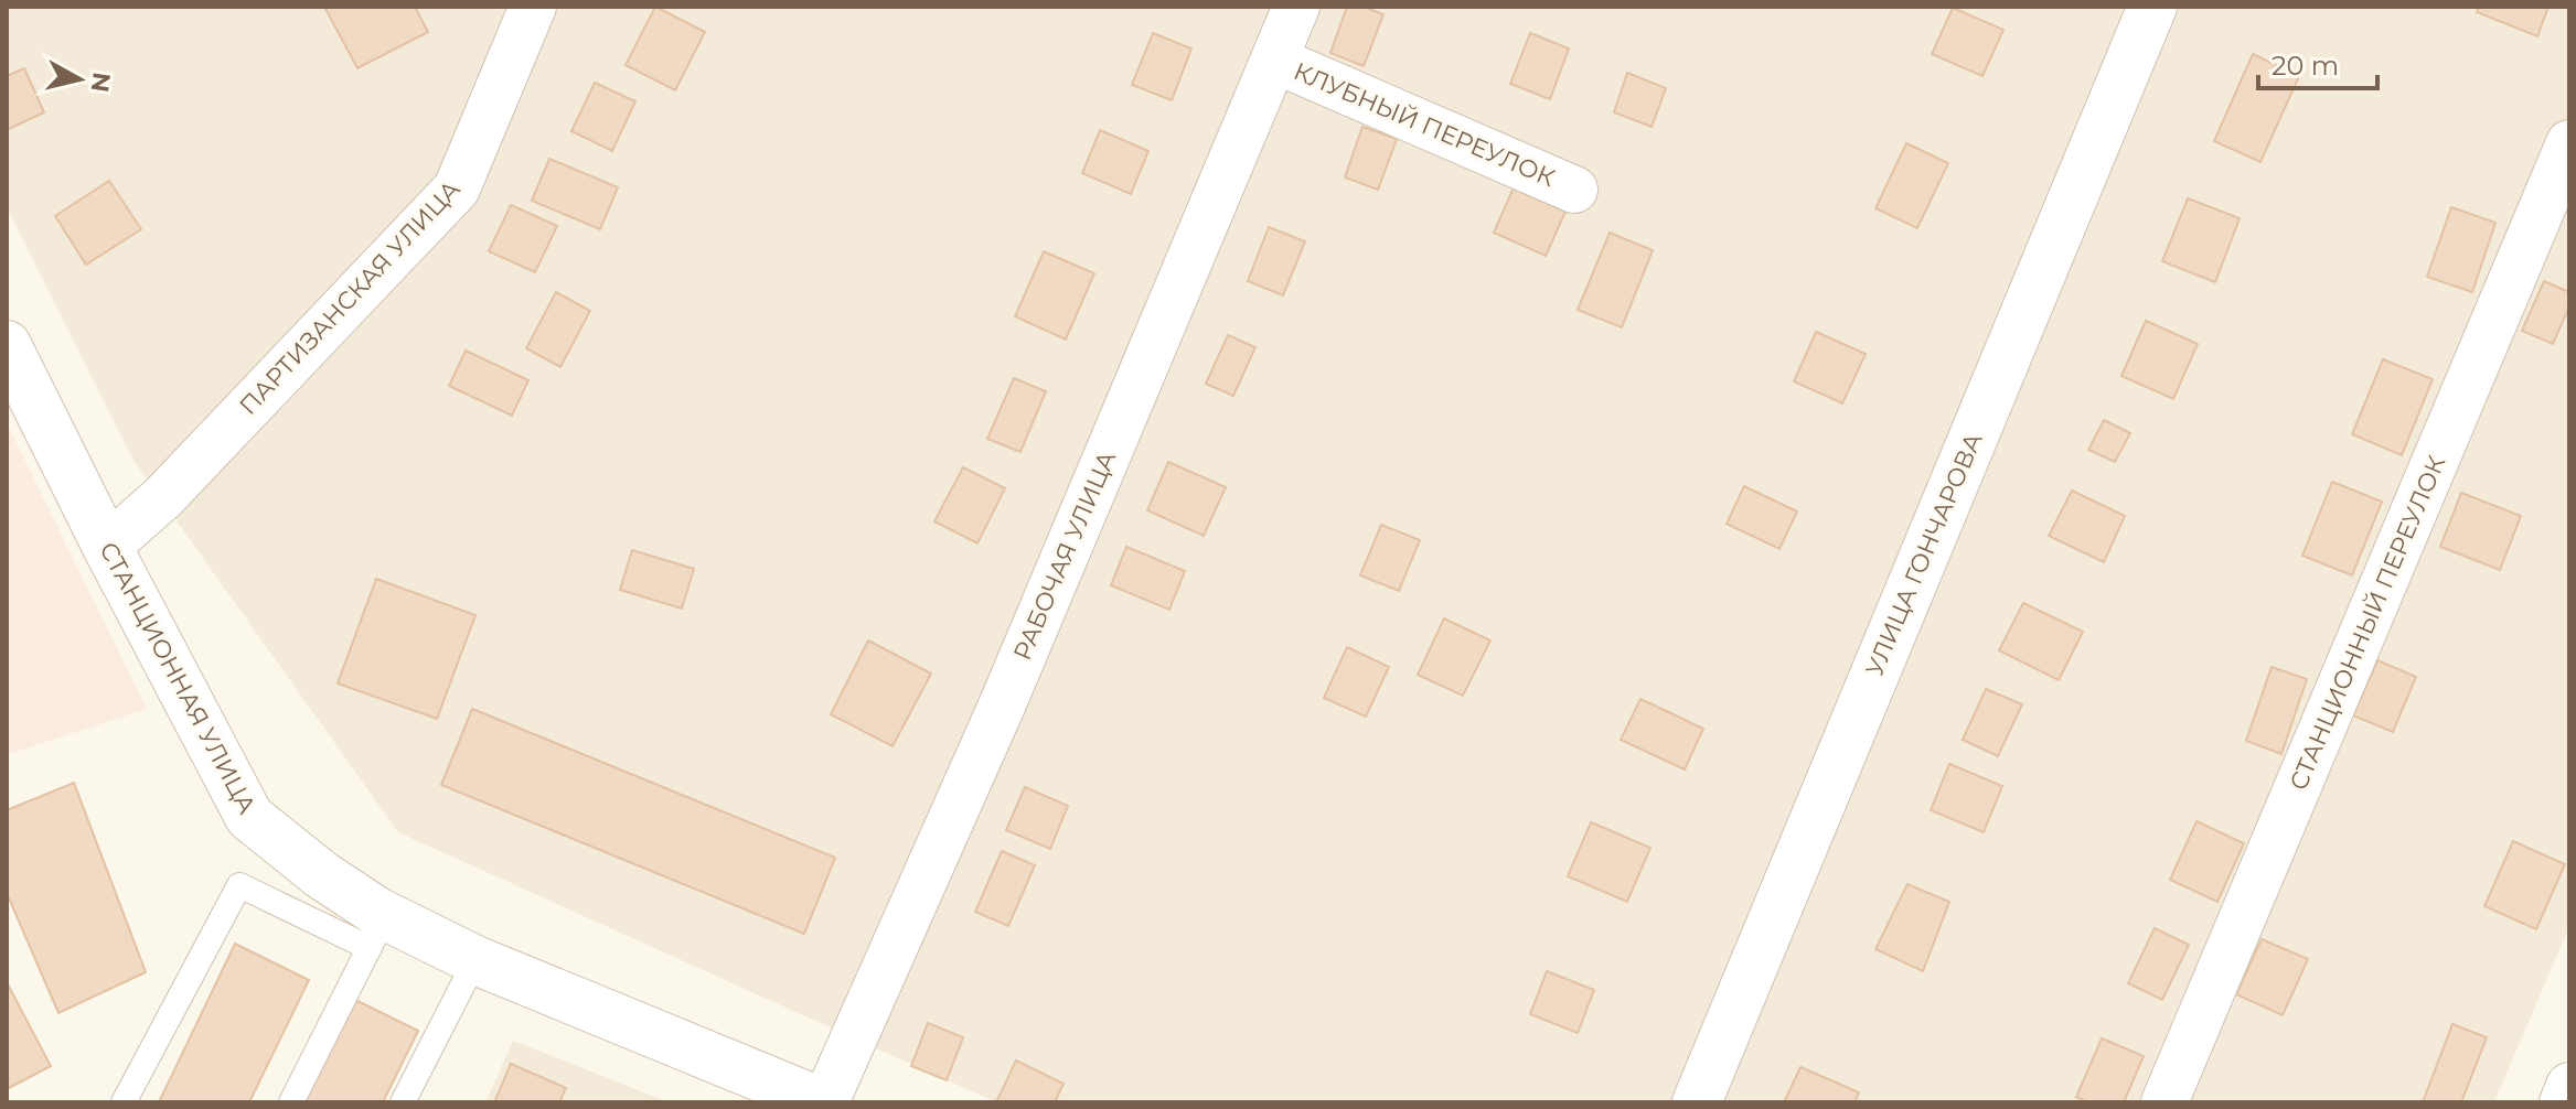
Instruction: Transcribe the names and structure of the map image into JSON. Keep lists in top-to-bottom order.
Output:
{
  "streets": {
    "main road": ["УЛИЦА ГОНЧАРОВА", "СТАНЦИОННАЯ УЛИЦА"],
    "street": [
      "КЛУБНЫЙ ПЕРЕУЛОК",
      "ПАРТИЗАНСКАЯ УЛИЦА",
      "РАБОЧАЯ УЛИЦА",
      "СТАНЦИОННЫЙ ПЕРЕУЛОК"
    ]
  },
  "crossings": [
    ["КЛУБНЫЙ ПЕРЕУЛОК", "РАБОЧАЯ УЛИЦА"],
    ["ПАРТИЗАНСКАЯ УЛИЦА", "СТАНЦИОННАЯ УЛИЦА"],
    ["РАБОЧАЯ УЛИЦА", "СТАНЦИОННАЯ УЛИЦА"]
  ],
  "scale_bar": "20 m",
  "north": "right"
}
